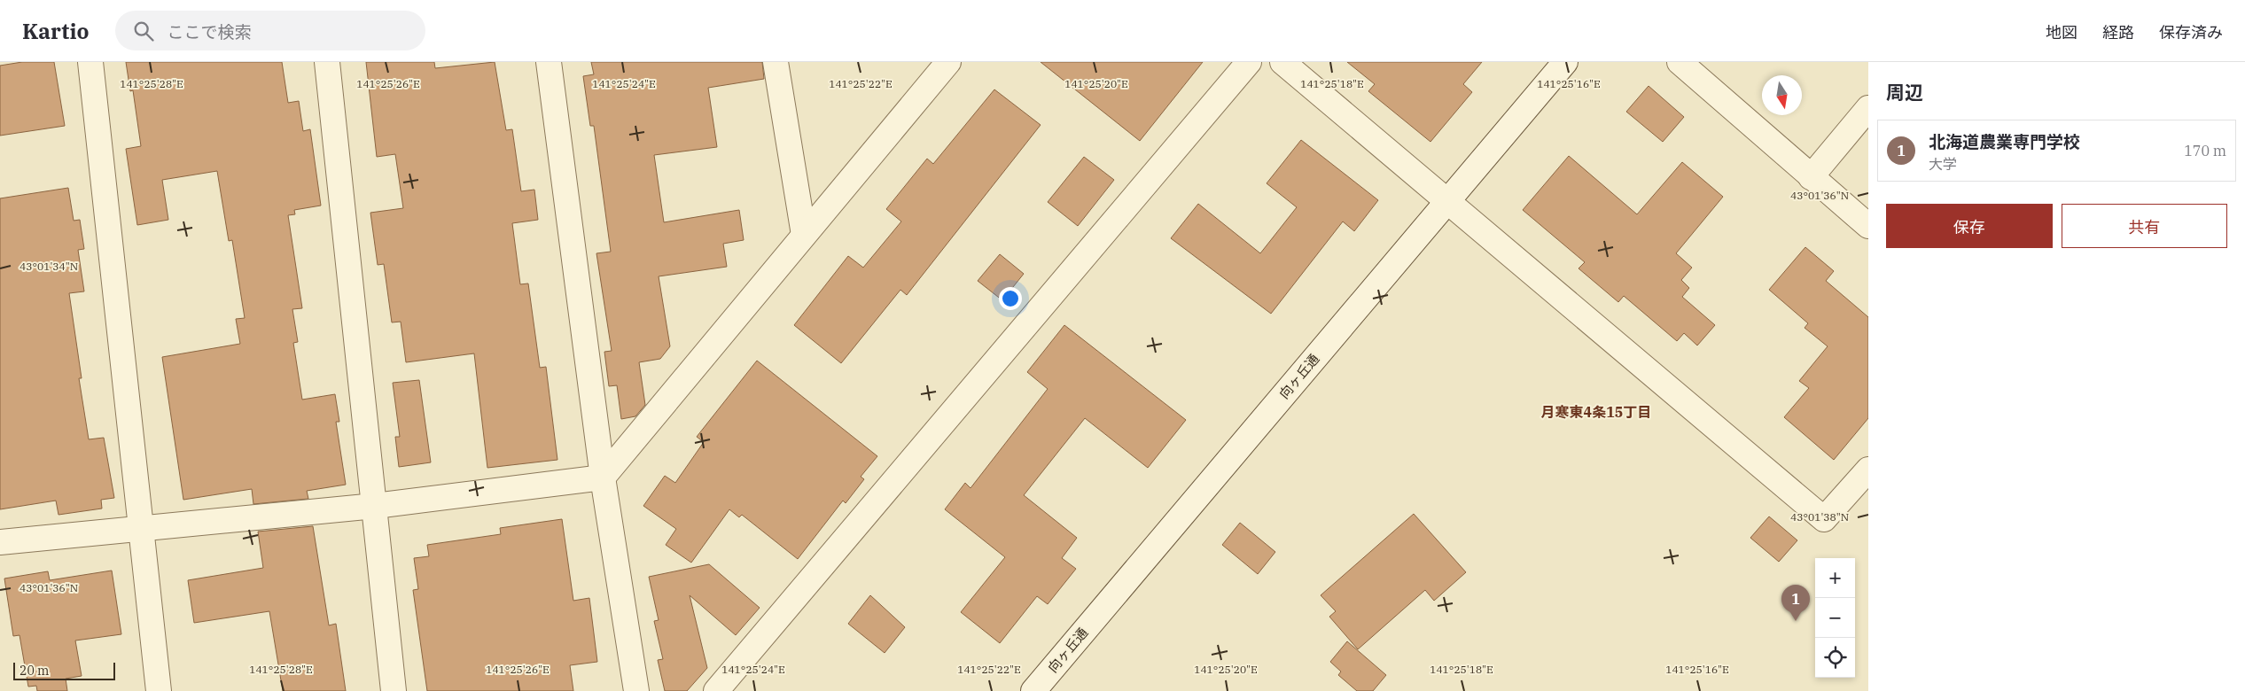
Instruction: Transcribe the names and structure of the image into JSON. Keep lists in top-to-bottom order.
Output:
{
  "streets": {
    "street": ["向ヶ丘通"]
  },
  "districts": ["月寒東4条15丁目"],
  "scale_bar": "20 m",
  "north": "bottom",
  "page": {
    "header": "Kartio",
    "search": "ここで検索",
    "nav": ["地図", "経路", "保存済み"],
    "heading": "周辺",
    "list": [
      {
        "mark": "1",
        "name": "北海道農業専門学校",
        "note": "大学",
        "value": "170 m"
      }
    ],
    "buttons": ["保存", "共有"],
    "map_buttons": ["+", "−"],
    "pins": "1",
    "scale": "20 m"
  },
  "coordinates": [
    "141°25'28\"E",
    "141°25'26\"E",
    "141°25'24\"E",
    "141°25'22\"E",
    "141°25'20\"E",
    "141°25'18\"E",
    "141°25'16\"E",
    "43°01'36\"N",
    "43°01'34\"N",
    "43°01'38\"N"
  ]
}
